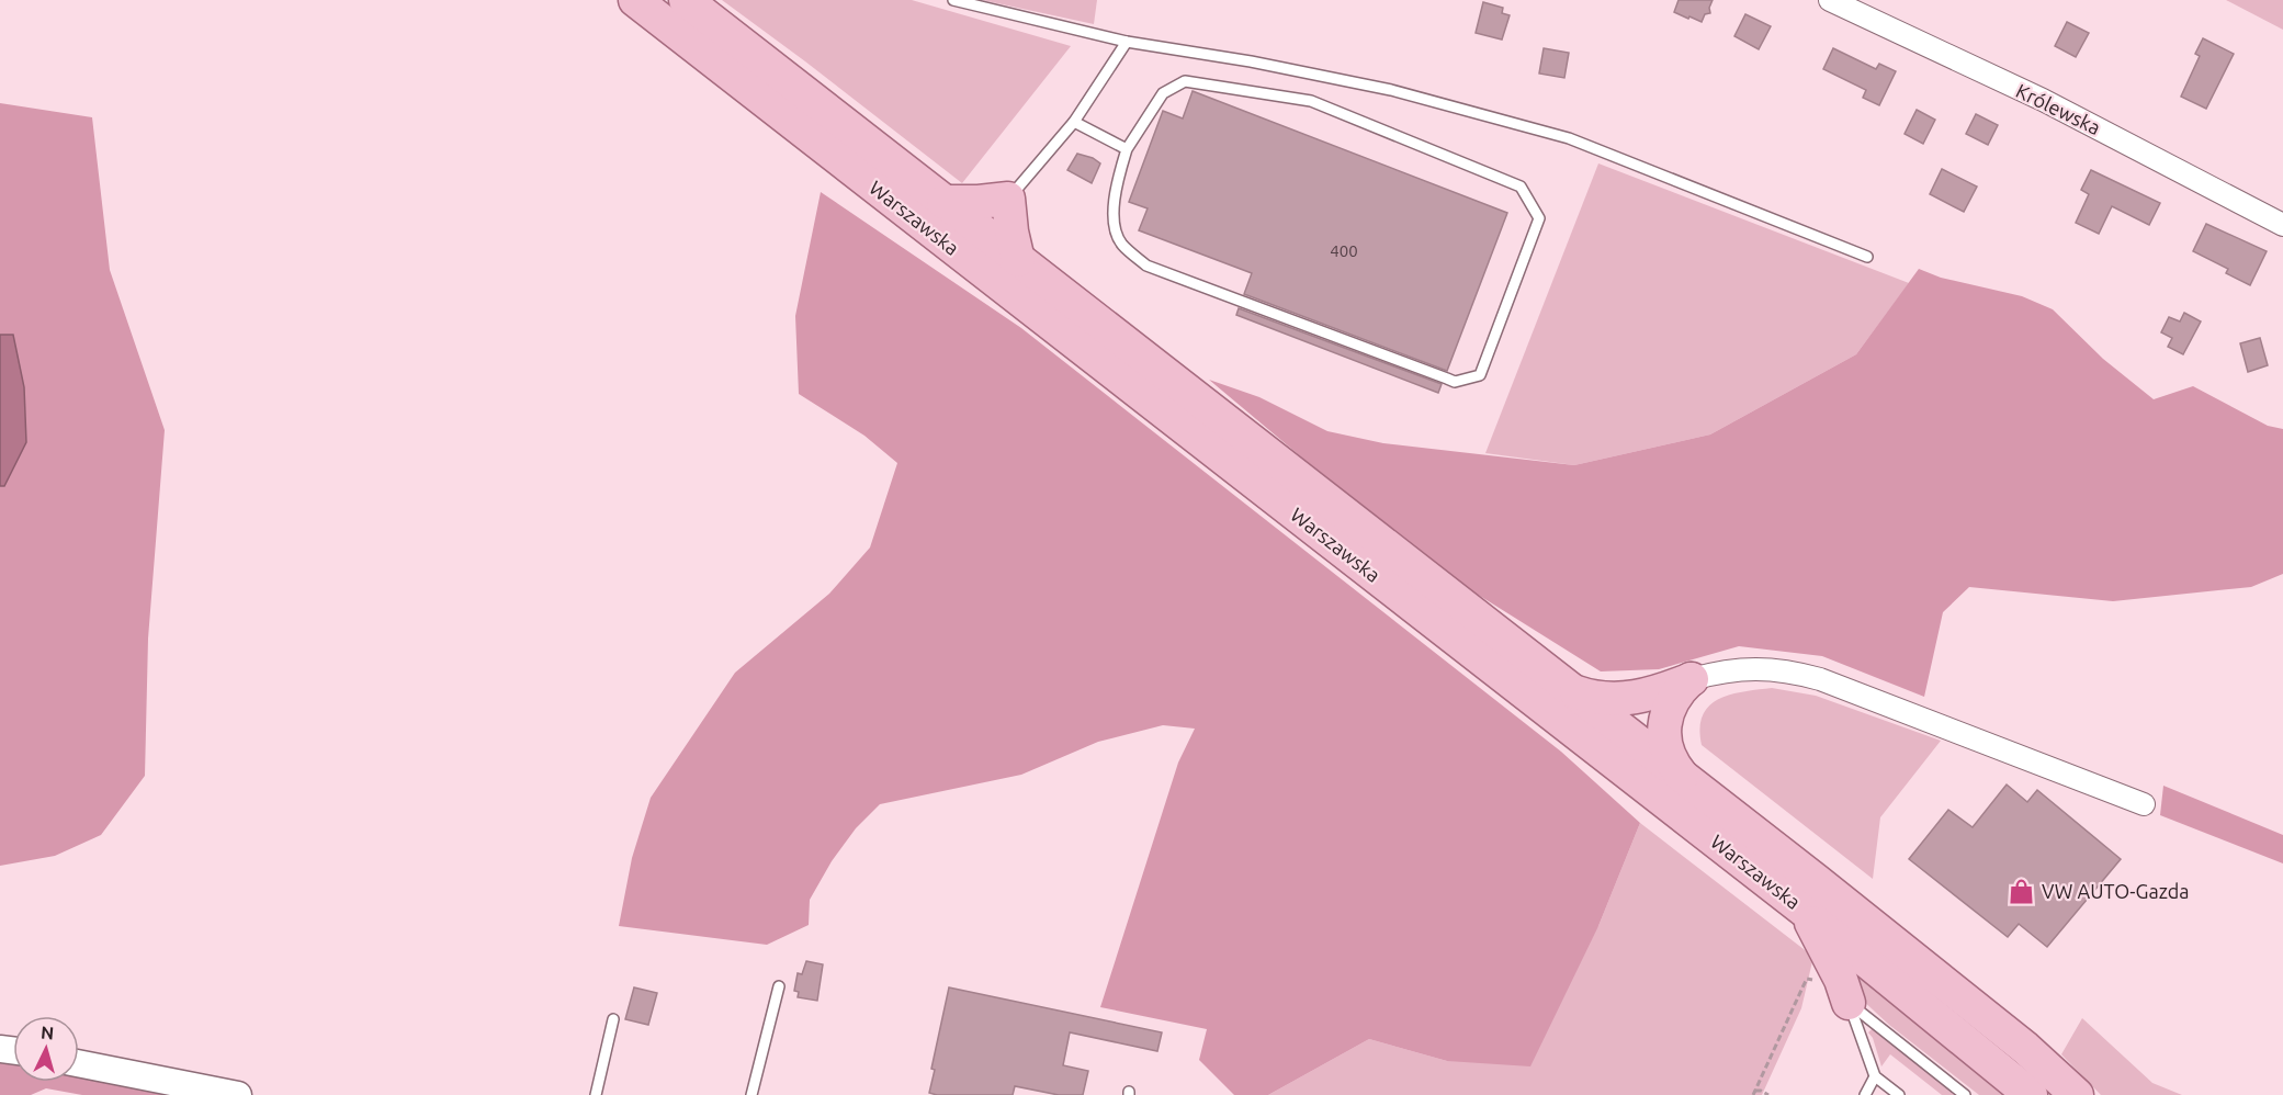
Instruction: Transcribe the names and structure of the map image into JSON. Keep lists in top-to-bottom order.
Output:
{
  "streets": {
    "main road": ["Warszawska"],
    "street": ["Królewska"]
  },
  "places": {
    "shop": ["VW AUTO-Gazda"]
  },
  "house_numbers": ["400"],
  "north": "top"
}
